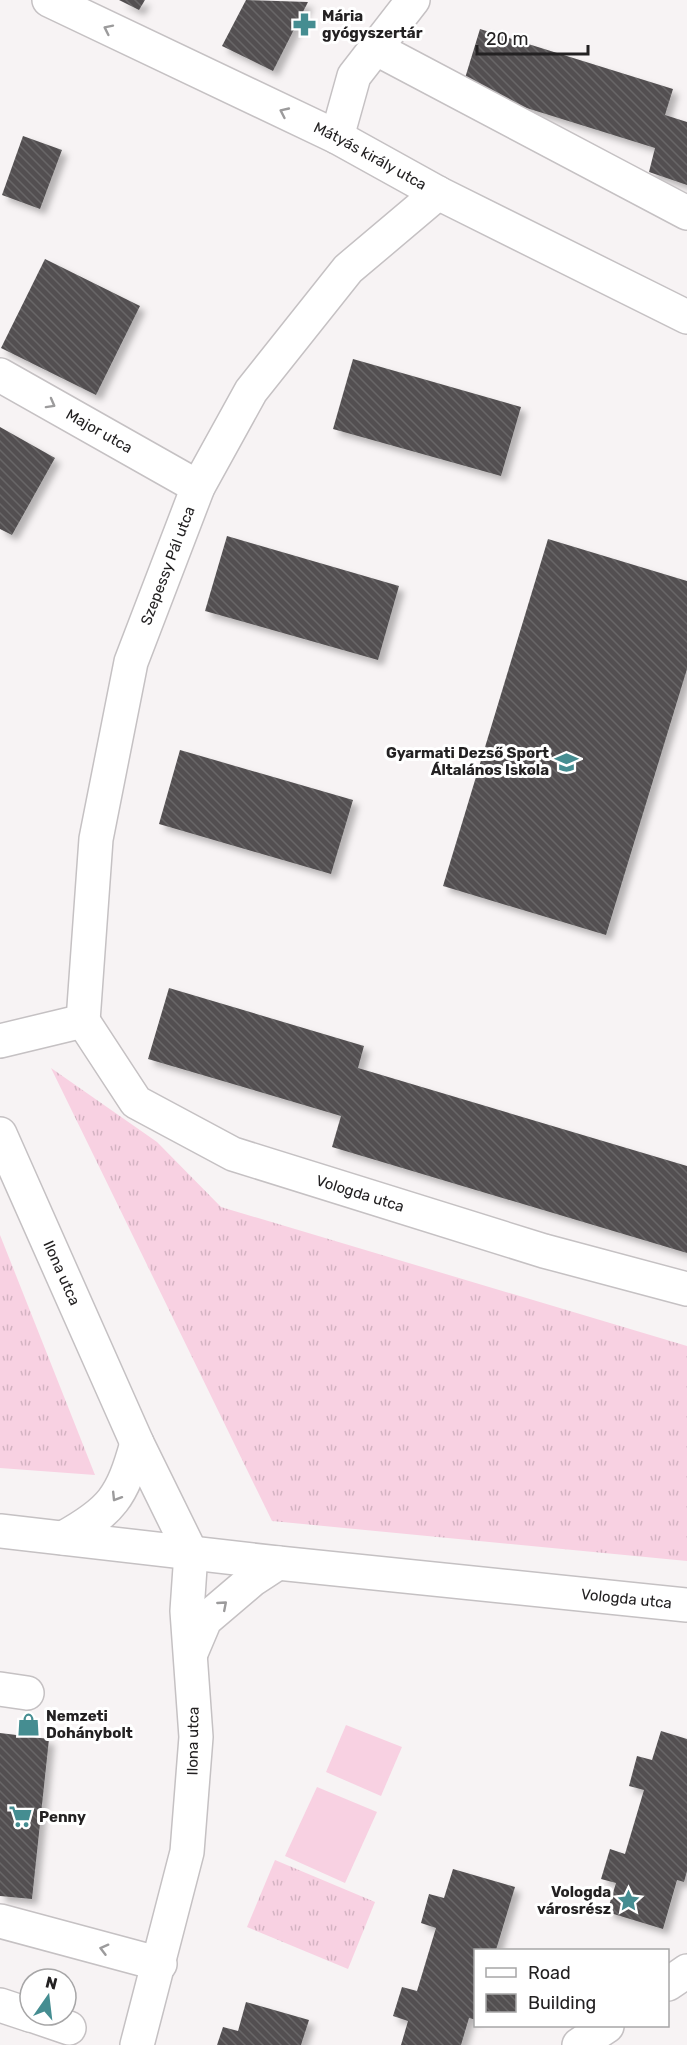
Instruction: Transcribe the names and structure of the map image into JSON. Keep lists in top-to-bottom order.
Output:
{
  "streets": {
    "street": [
      "Mátyás király utca",
      "Major utca",
      "Szepessy Pál utca",
      "Vologda utca",
      "Ilona utca"
    ]
  },
  "crossings": [
    ["Mátyás király utca", "Szepessy Pál utca"],
    ["Major utca", "Szepessy Pál utca"],
    ["Szepessy Pál utca", "Vologda utca"],
    ["Vologda utca", "Ilona utca"]
  ],
  "one_way": ["Mátyás király utca", "Major utca"],
  "places": {
    "pharmacy": ["Mária gyógyszertár"],
    "school or university": ["Gyarmati Dezső Sport Általános Iskola"],
    "shop": ["Nemzeti Dohánybolt"],
    "supermarket": ["Penny"],
    "place": ["Vologda városrész"]
  },
  "legend": ["Road", "Building"],
  "scale_bar": "20 m",
  "north": "top"
}
